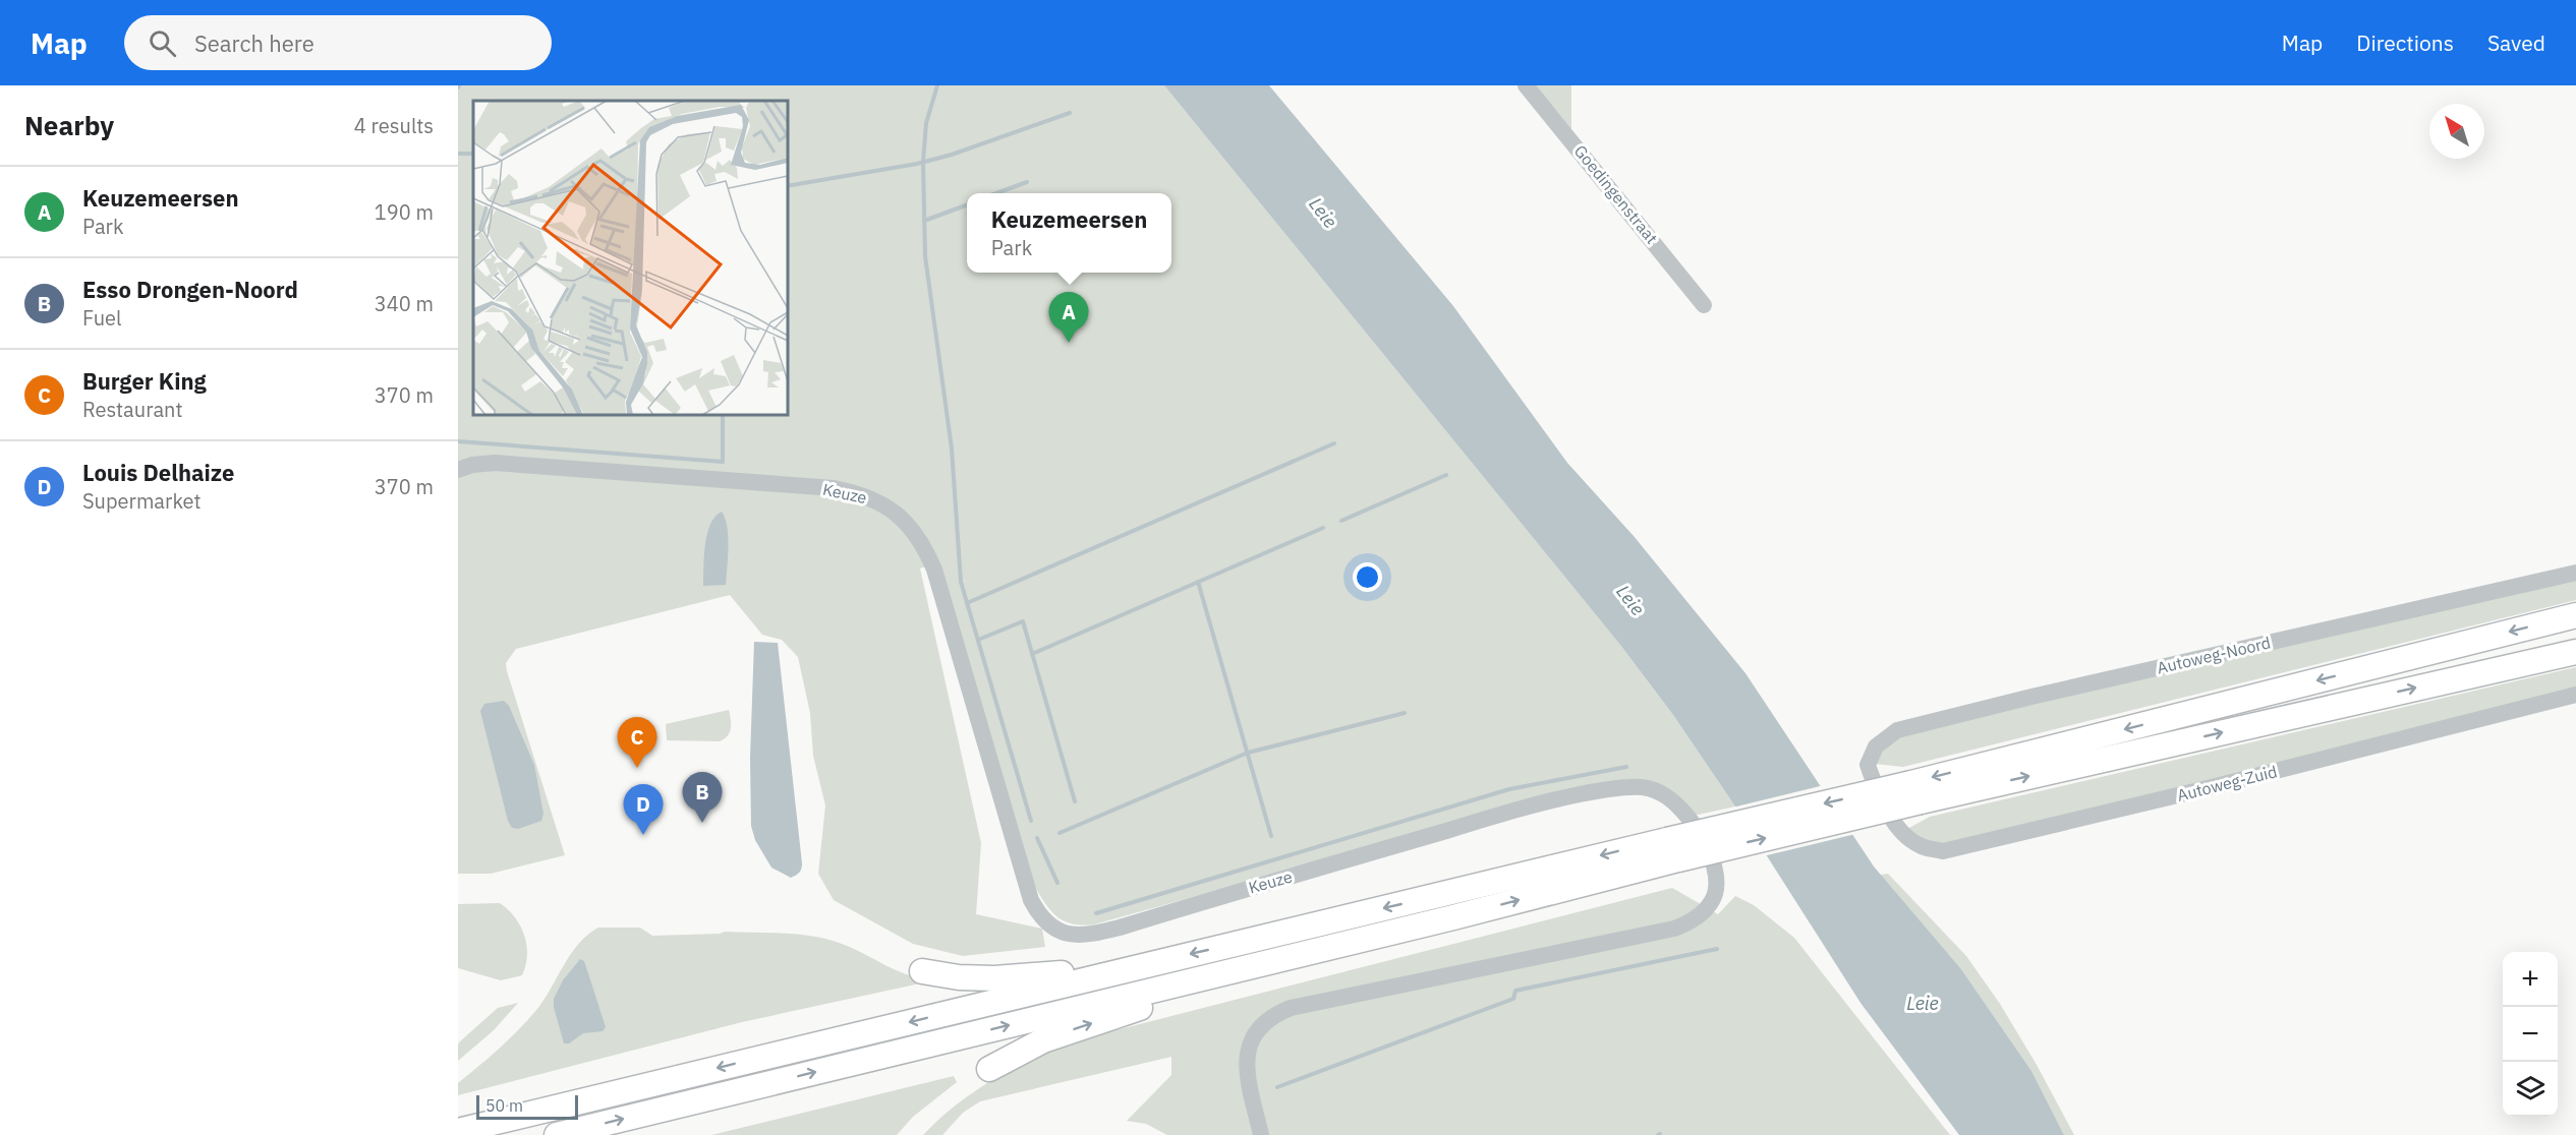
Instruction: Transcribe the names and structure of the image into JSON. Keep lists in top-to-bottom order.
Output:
{
  "streets": {
    "street": [
      "Goedingenstraat",
      "Keuze",
      "Autoweg-Noord",
      "Autoweg-Zuid"
    ]
  },
  "crossings": [
    ["Autoweg-Noord", "Autoweg-Zuid"]
  ],
  "water": ["Leie"],
  "scale_bar": "50 m",
  "north": "top left",
  "page": {
    "header": "Map",
    "search": "Search here",
    "nav": ["Map", "Directions", "Saved"],
    "heading": ["Nearby", "4 results"],
    "list": [
      {
        "mark": "A",
        "name": "Keuzemeersen",
        "note": "Park",
        "value": "190 m"
      },
      {
        "mark": "B",
        "name": "Esso Drongen-Noord",
        "note": "Fuel",
        "value": "340 m"
      },
      {
        "mark": "C",
        "name": "Burger King",
        "note": "Restaurant",
        "value": "370 m"
      },
      {
        "mark": "D",
        "name": "Louis Delhaize",
        "note": "Supermarket",
        "value": "370 m"
      }
    ],
    "popup": ["Keuzemeersen", "Park"],
    "pins": [
      "A",
      "C",
      "B",
      "D"
    ],
    "map_buttons": ["+", "−"],
    "scale": "50 m"
  }
}
